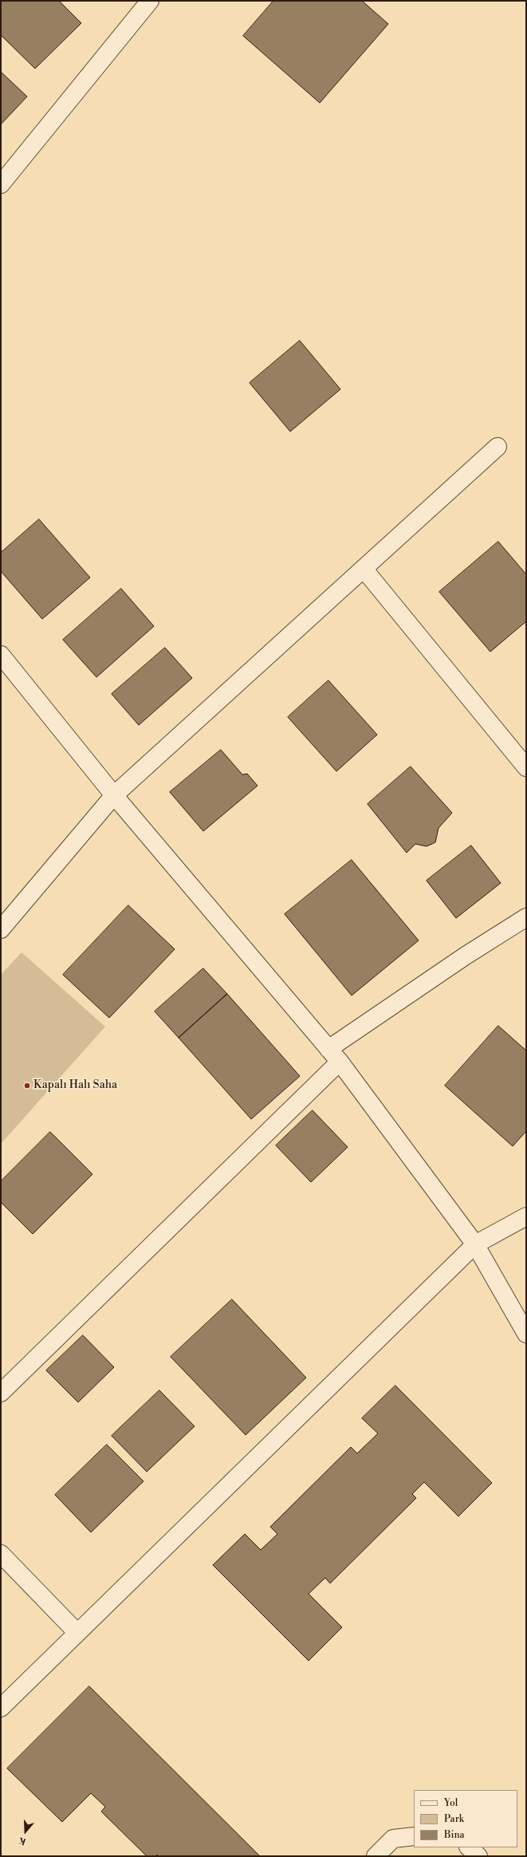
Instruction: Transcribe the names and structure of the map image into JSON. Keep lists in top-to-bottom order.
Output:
{
  "places": ["Kapalı Halı Saha"],
  "legend": ["Yol", "Park", "Bina"],
  "north": "bottom"
}
